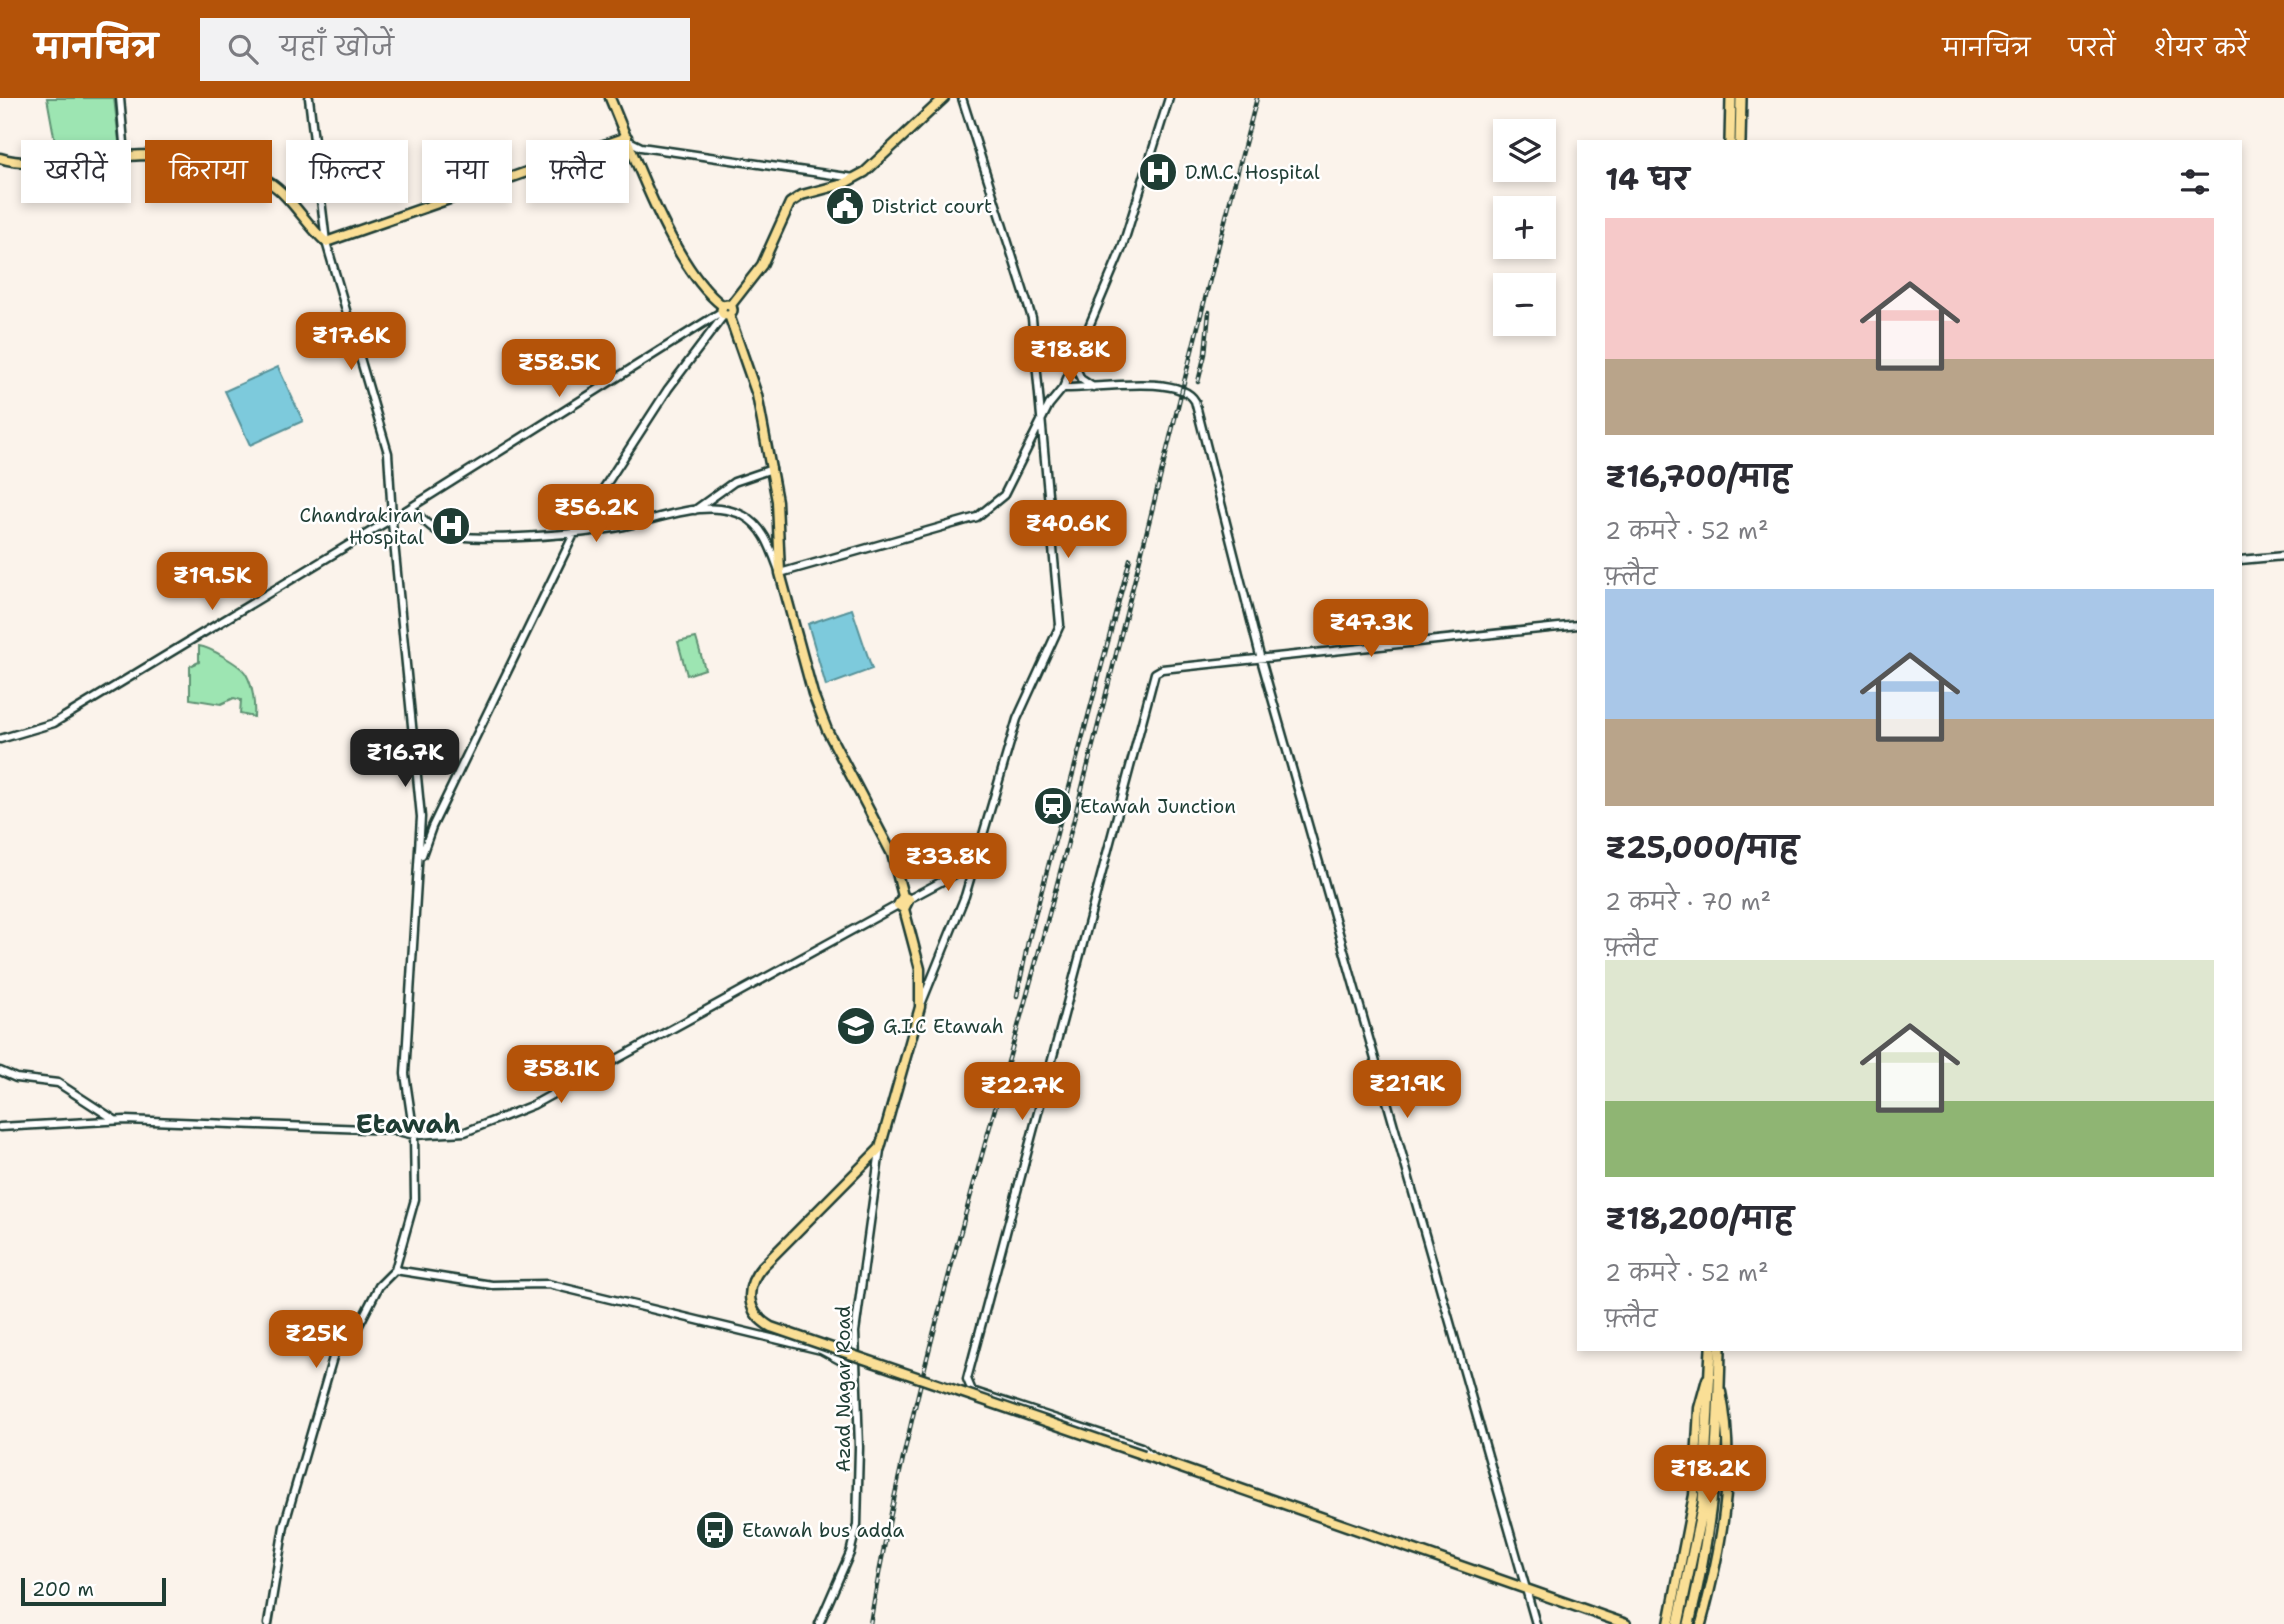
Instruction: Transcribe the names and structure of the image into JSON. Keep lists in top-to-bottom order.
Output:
{
  "streets": {
    "street": ["Azad Nagar Road"]
  },
  "districts": ["Etawah"],
  "places": {
    "hospital": ["D.M.C. Hospital", "Chandrakiran Hospital"],
    "public building": ["District court"],
    "station": ["Etawah Junction"],
    "school or university": ["G.I.C Etawah"],
    "bus stop": ["Etawah bus adda"]
  },
  "scale_bar": "200 m",
  "page": {
    "header": "मानचित्र",
    "search": "यहाँ खोजें",
    "nav": ["मानचित्र", "परतें", "शेयर करें"],
    "map_buttons": ["+", "−"],
    "chip": [
      "खरीदें",
      "किराया",
      "फ़िल्टर",
      "नया",
      "फ़्लैट"
    ],
    "heading": "14 घर",
    "list": [
      {
        "name": "₹16,700/माह",
        "note": "2 कमरे · 52 m² · फ़्लैट"
      },
      {
        "name": "₹25,000/माह",
        "note": "2 कमरे · 70 m² · फ़्लैट"
      },
      {
        "name": "₹18,200/माह",
        "note": "2 कमरे · 52 m² · फ़्लैट"
      }
    ],
    "price": [
      "₹17.6K",
      "₹18.8K",
      "₹58.5K",
      "₹56.2K",
      "₹40.6K",
      "₹19.5K",
      "₹47.3K",
      "₹16.7K",
      "₹33.8K",
      "₹58.1K",
      "₹21.9K",
      "₹22.7K",
      "₹25K",
      "₹18.2K"
    ],
    "scale": "200 m"
  }
}
